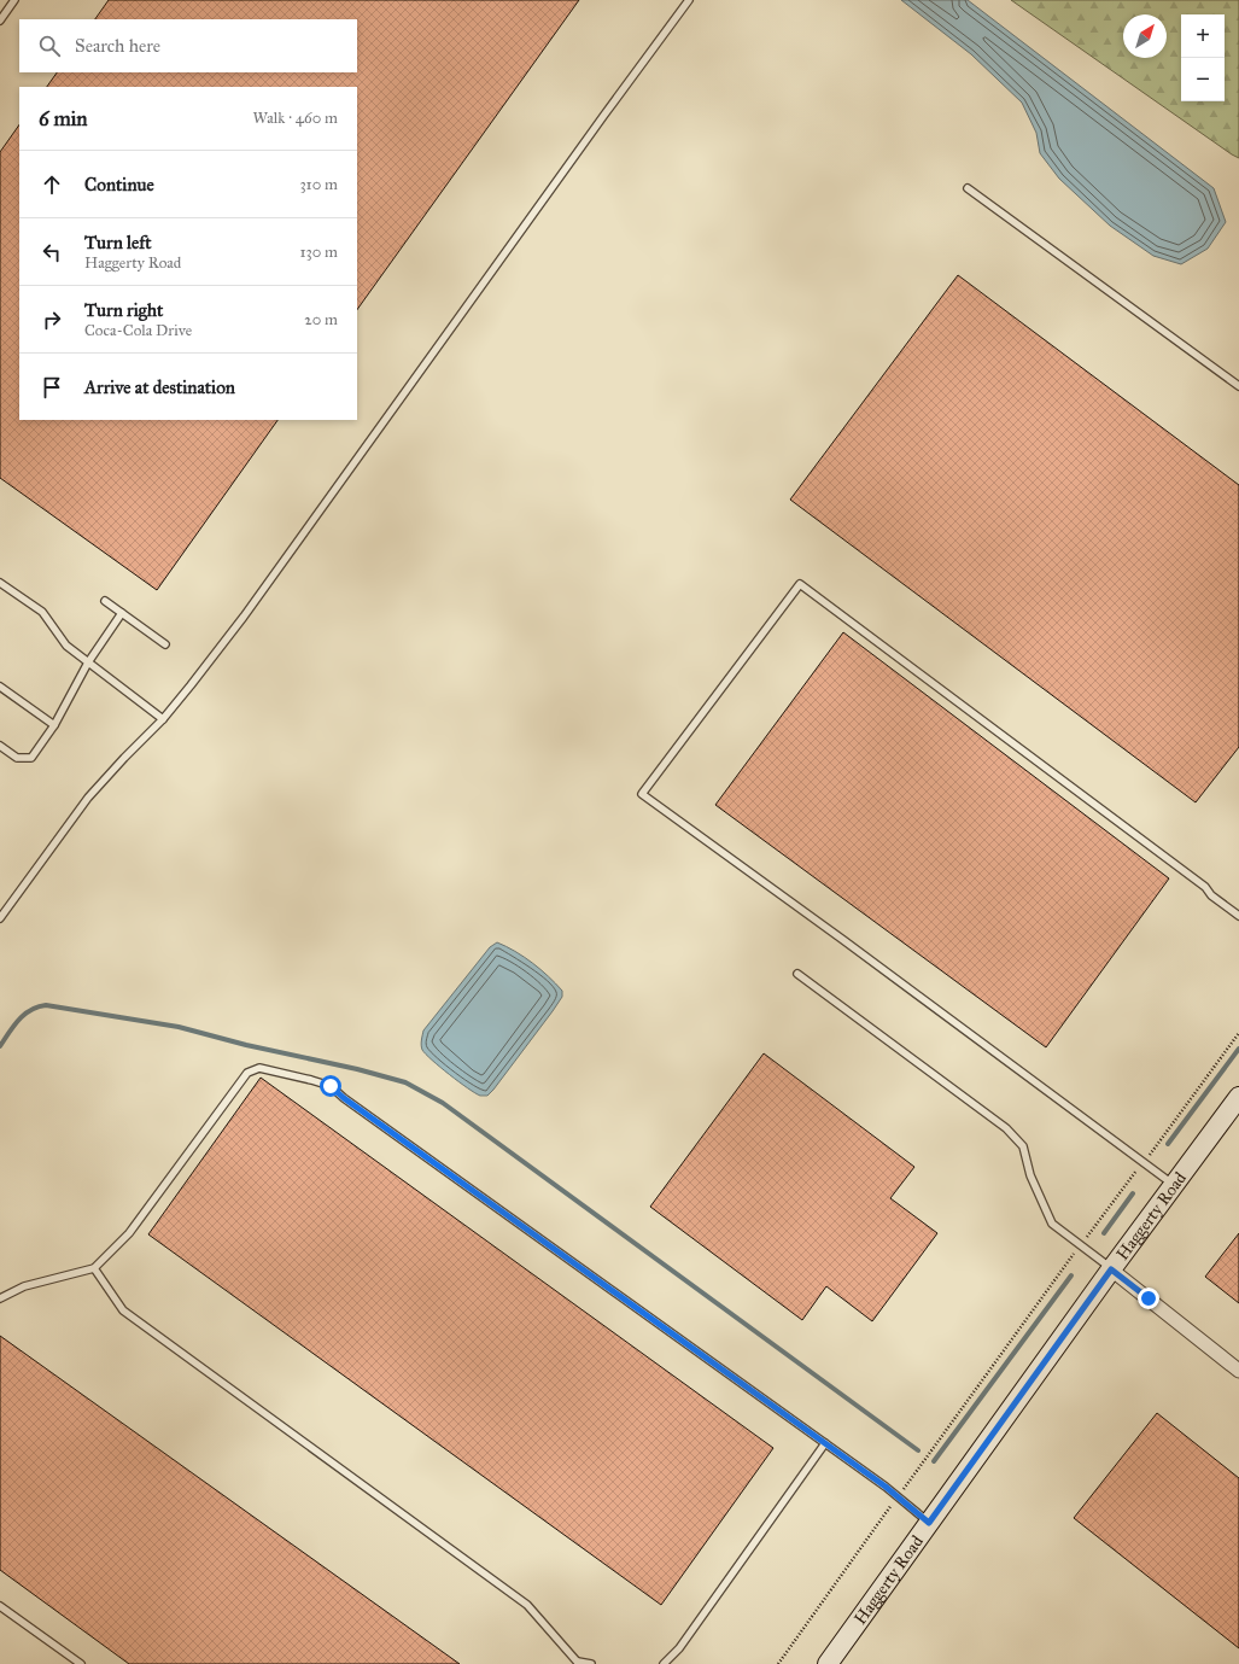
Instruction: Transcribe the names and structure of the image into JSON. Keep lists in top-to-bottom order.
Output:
{
  "streets": {
    "main road": ["Haggerty Road"]
  },
  "north": "top right",
  "page": {
    "map_buttons": ["+", "−"],
    "search": "Search here",
    "heading": ["6 min", "Walk · 460 m"],
    "list": [
      ["Continue", "310 m"],
      ["Turn left", "Haggerty Road", "130 m"],
      ["Turn right", "Coca-Cola Drive", "20 m"],
      "Arrive at destination"
    ]
  }
}
